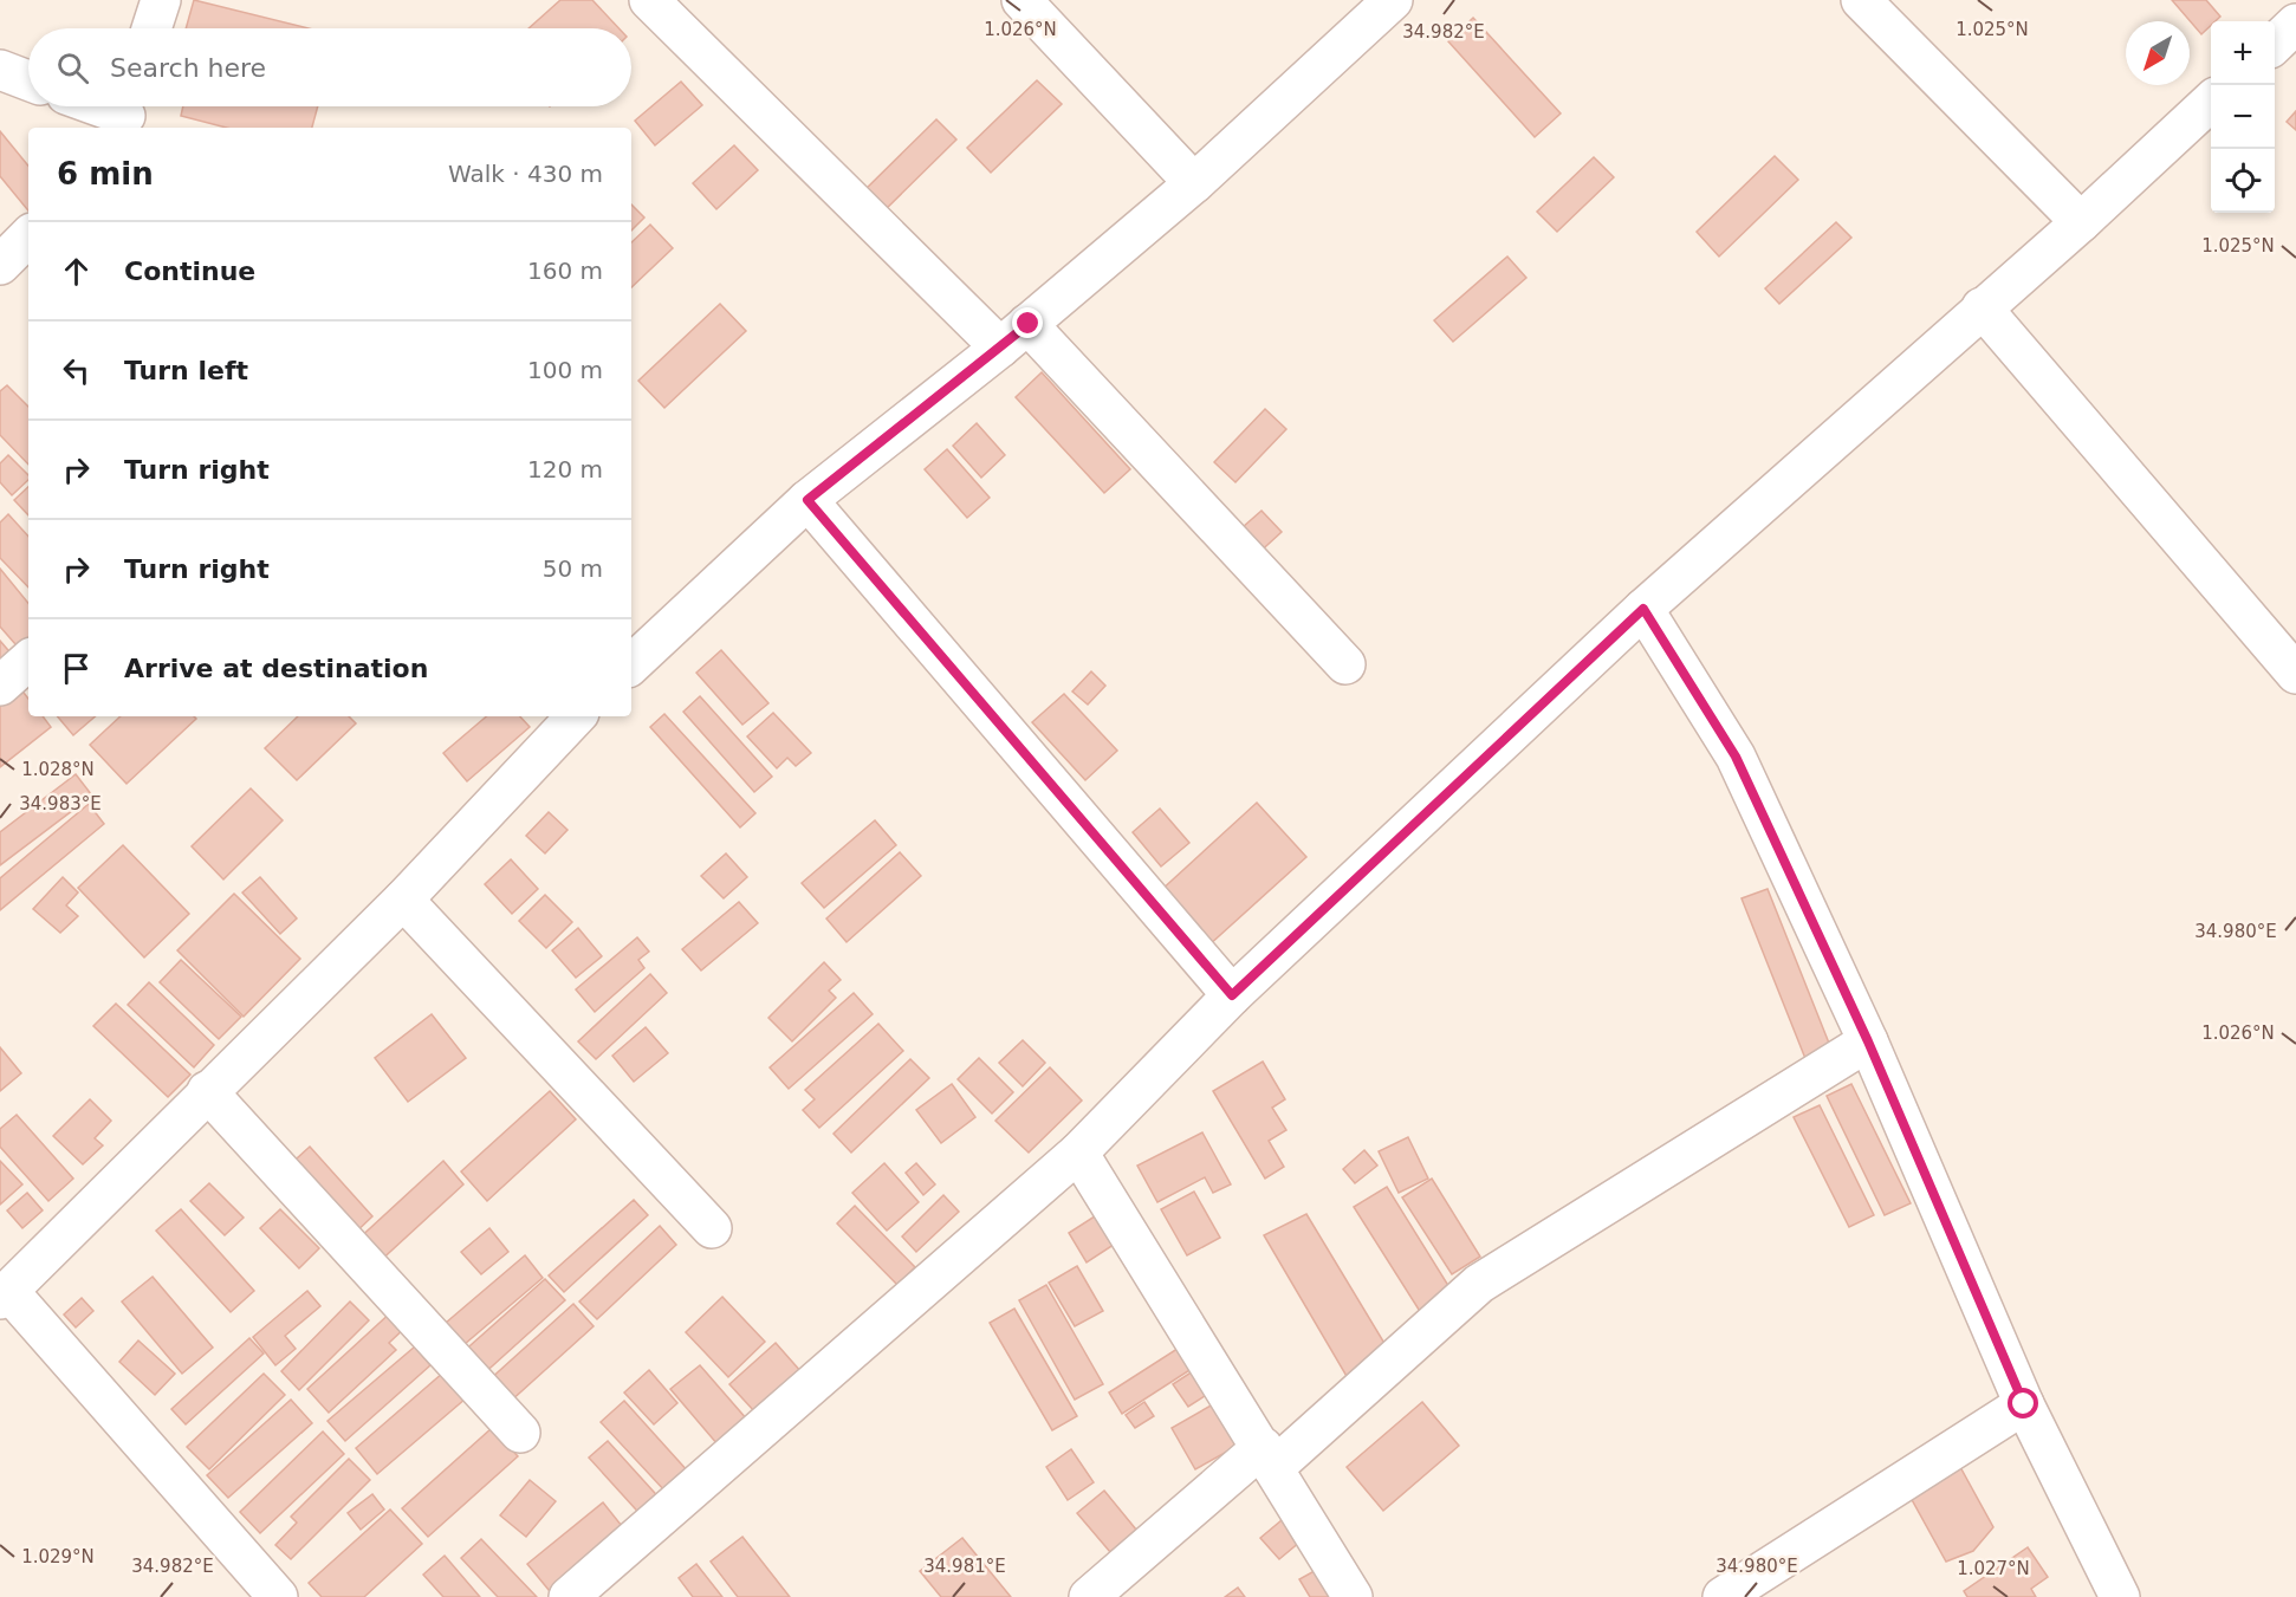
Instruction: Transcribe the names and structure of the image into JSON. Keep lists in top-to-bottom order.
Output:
{
  "north": "bottom left",
  "page": {
    "map_buttons": ["+", "−"],
    "search": "Search here",
    "heading": ["6 min", "Walk · 430 m"],
    "list": [
      ["Continue", "160 m"],
      ["Turn left", "100 m"],
      ["Turn right", "120 m"],
      ["Turn right", "50 m"],
      "Arrive at destination"
    ]
  },
  "coordinates": [
    "1.026°N",
    "1.025°N",
    "34.982°E",
    "1.028°N",
    "34.983°E",
    "34.980°E",
    "1.029°N",
    "34.981°E",
    "1.027°N"
  ]
}
